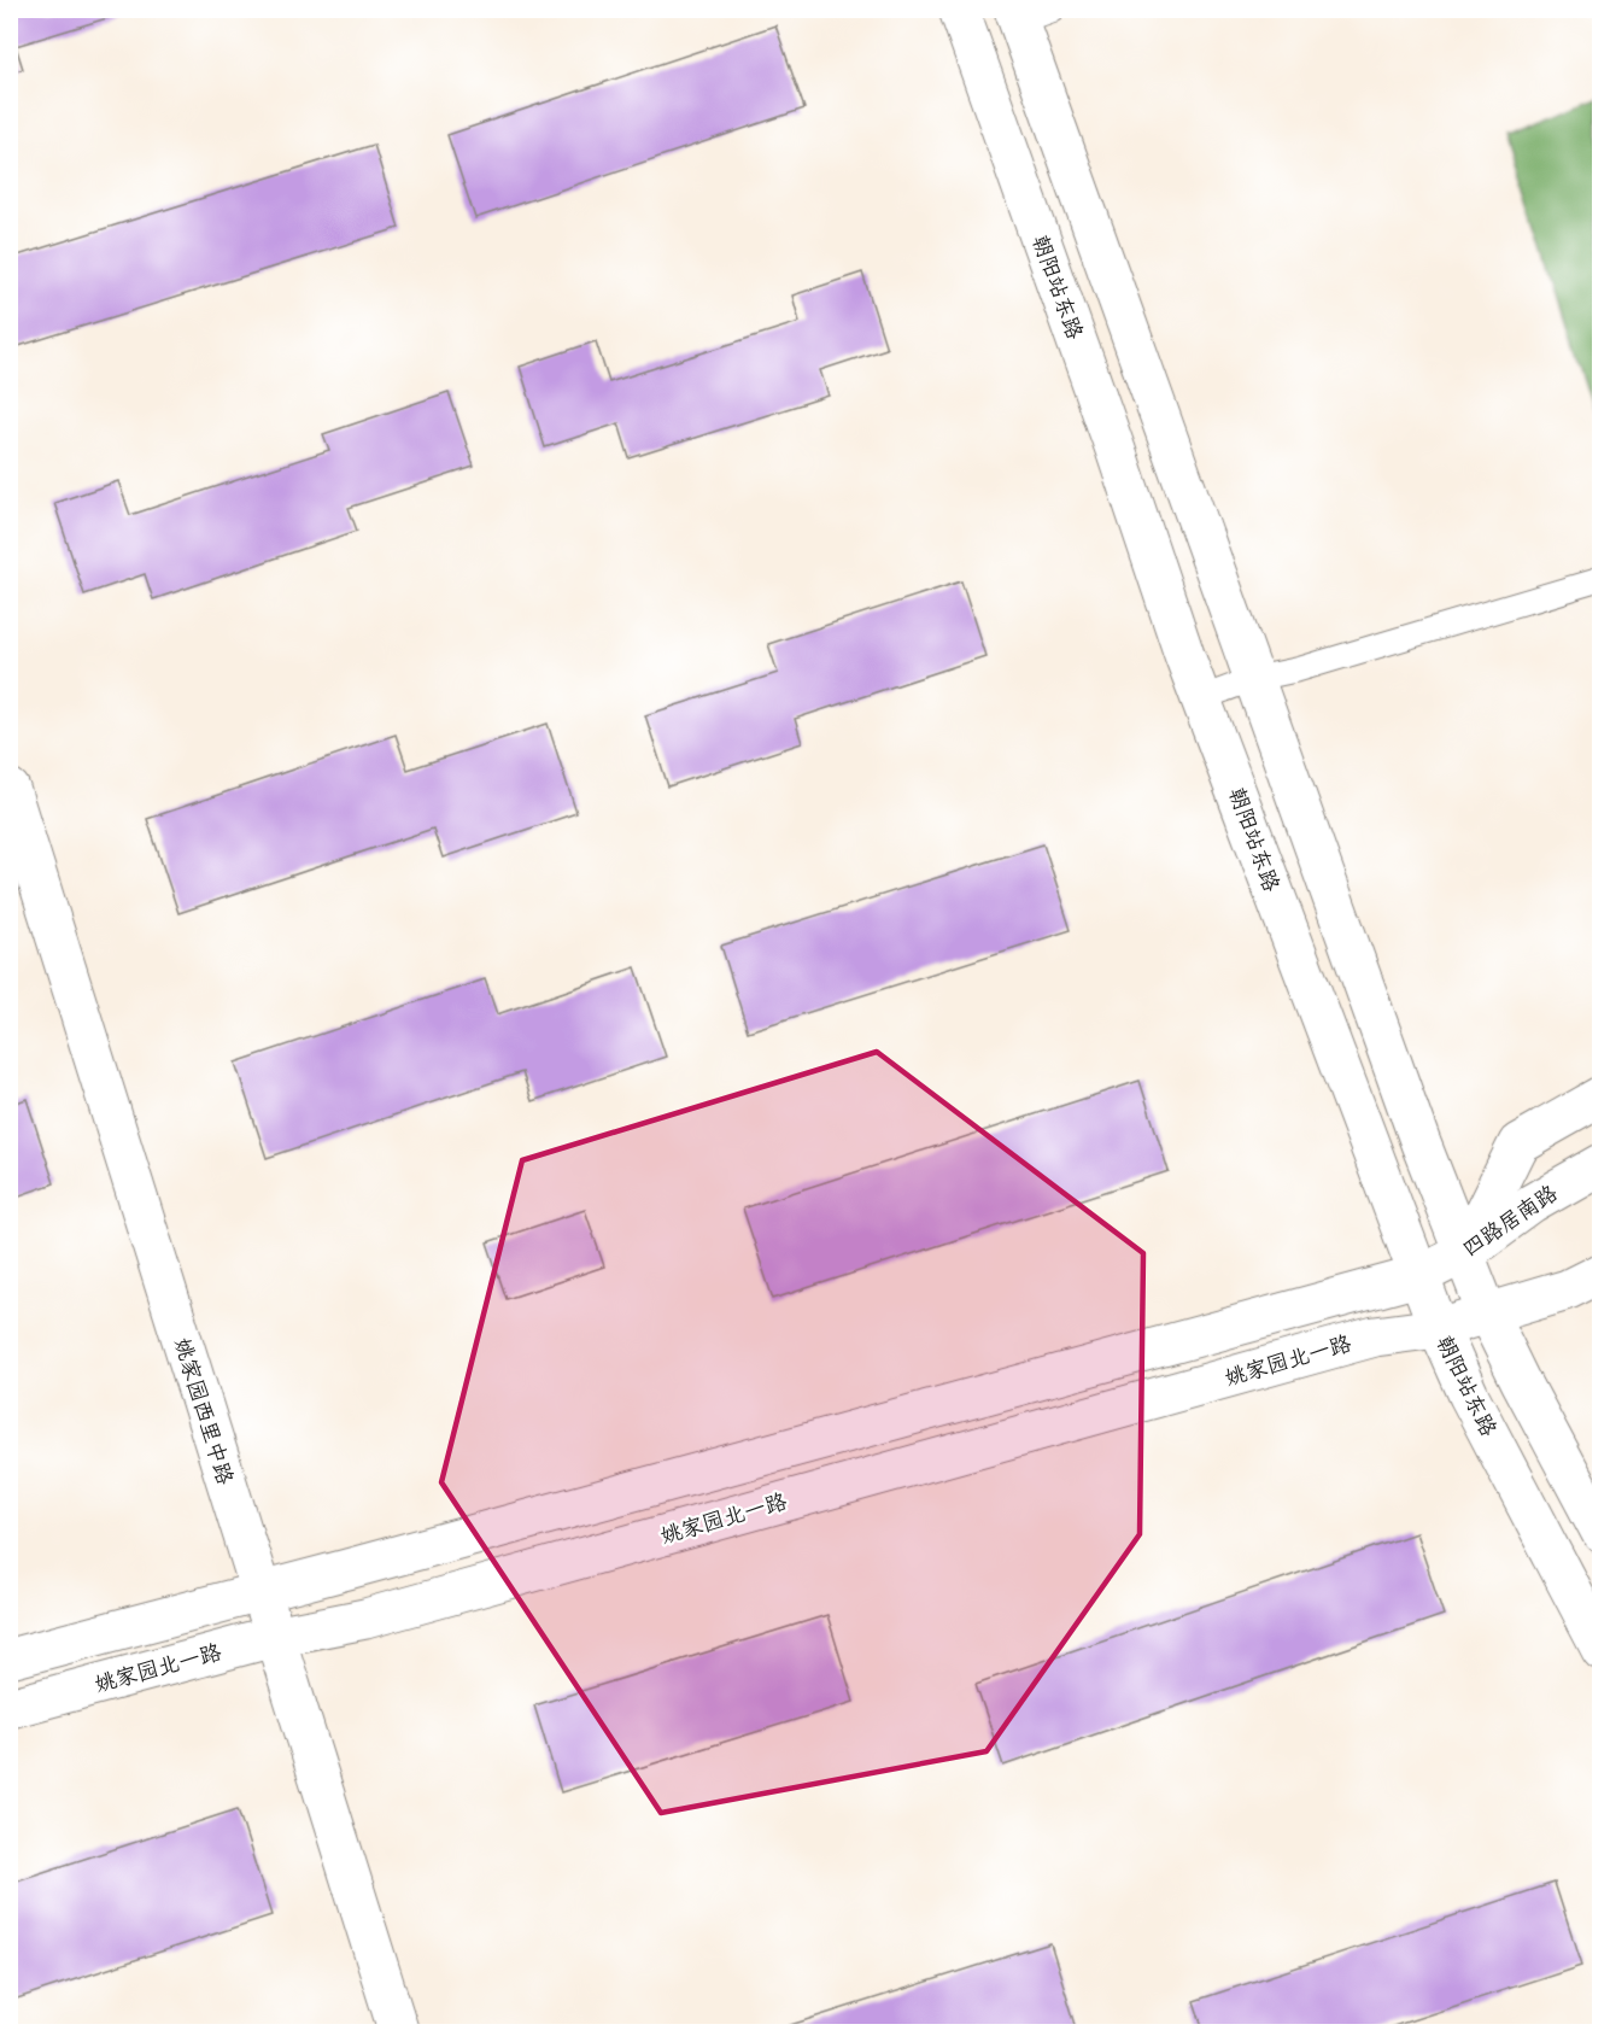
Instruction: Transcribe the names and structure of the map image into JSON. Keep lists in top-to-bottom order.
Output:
{
  "streets": {
    "street": [
      "朝阳站东路",
      "四路居南路",
      "姚家园北一路",
      "姚家园西里中路"
    ]
  },
  "crossings": [
    ["朝阳站东路", "四路居南路"],
    ["朝阳站东路", "姚家园北一路"],
    ["四路居南路", "姚家园北一路"],
    ["姚家园北一路", "姚家园西里中路"]
  ]
}
